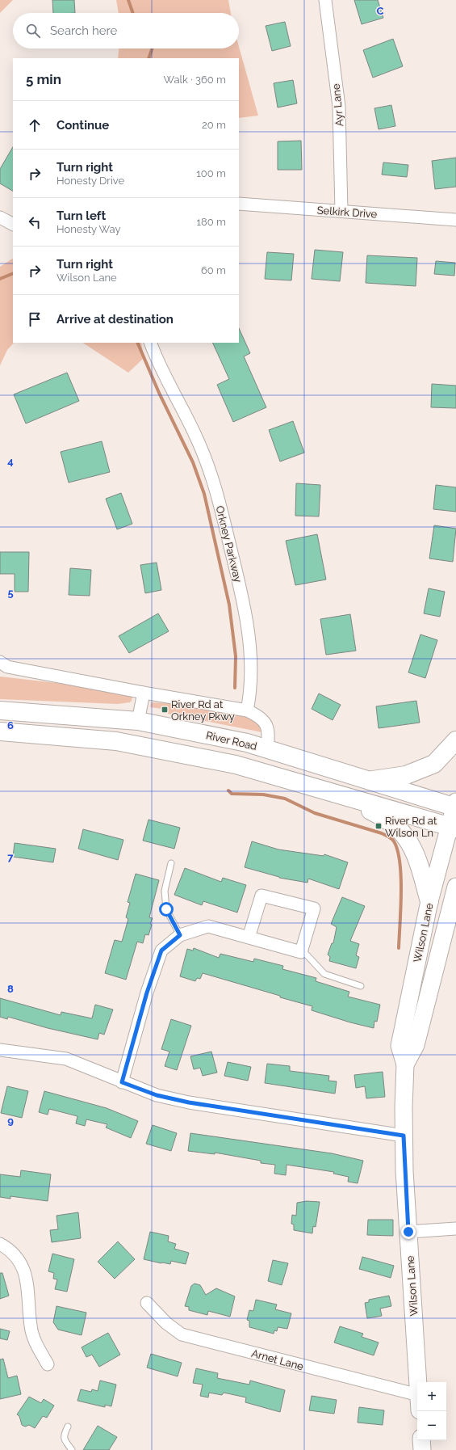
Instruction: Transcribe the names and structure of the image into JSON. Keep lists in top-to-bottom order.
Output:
{
  "streets": {
    "main road": ["River Road", "Wilson Lane"],
    "street": [
      "Ayr Lane",
      "Selkirk Drive",
      "Orkney Parkway",
      "Arnet Lane"
    ]
  },
  "crossings": [
    ["Ayr Lane", "Selkirk Drive"],
    ["River Road", "Wilson Lane"]
  ],
  "places": {
    "transit": ["River Rd at Orkney Pkwy", "River Rd at Wilson Ln"]
  },
  "page": {
    "search": "Search here",
    "heading": ["5 min", "Walk · 360 m"],
    "list": [
      ["Continue", "20 m"],
      ["Turn right", "Honesty Drive", "100 m"],
      ["Turn left", "Honesty Way", "180 m"],
      ["Turn right", "Wilson Lane", "60 m"],
      "Arrive at destination"
    ],
    "map_buttons": ["+", "−"]
  },
  "grid": {
    "columns": ["C"],
    "rows": [
      "4",
      "5",
      "6",
      "7",
      "8",
      "9"
    ]
  }
}
